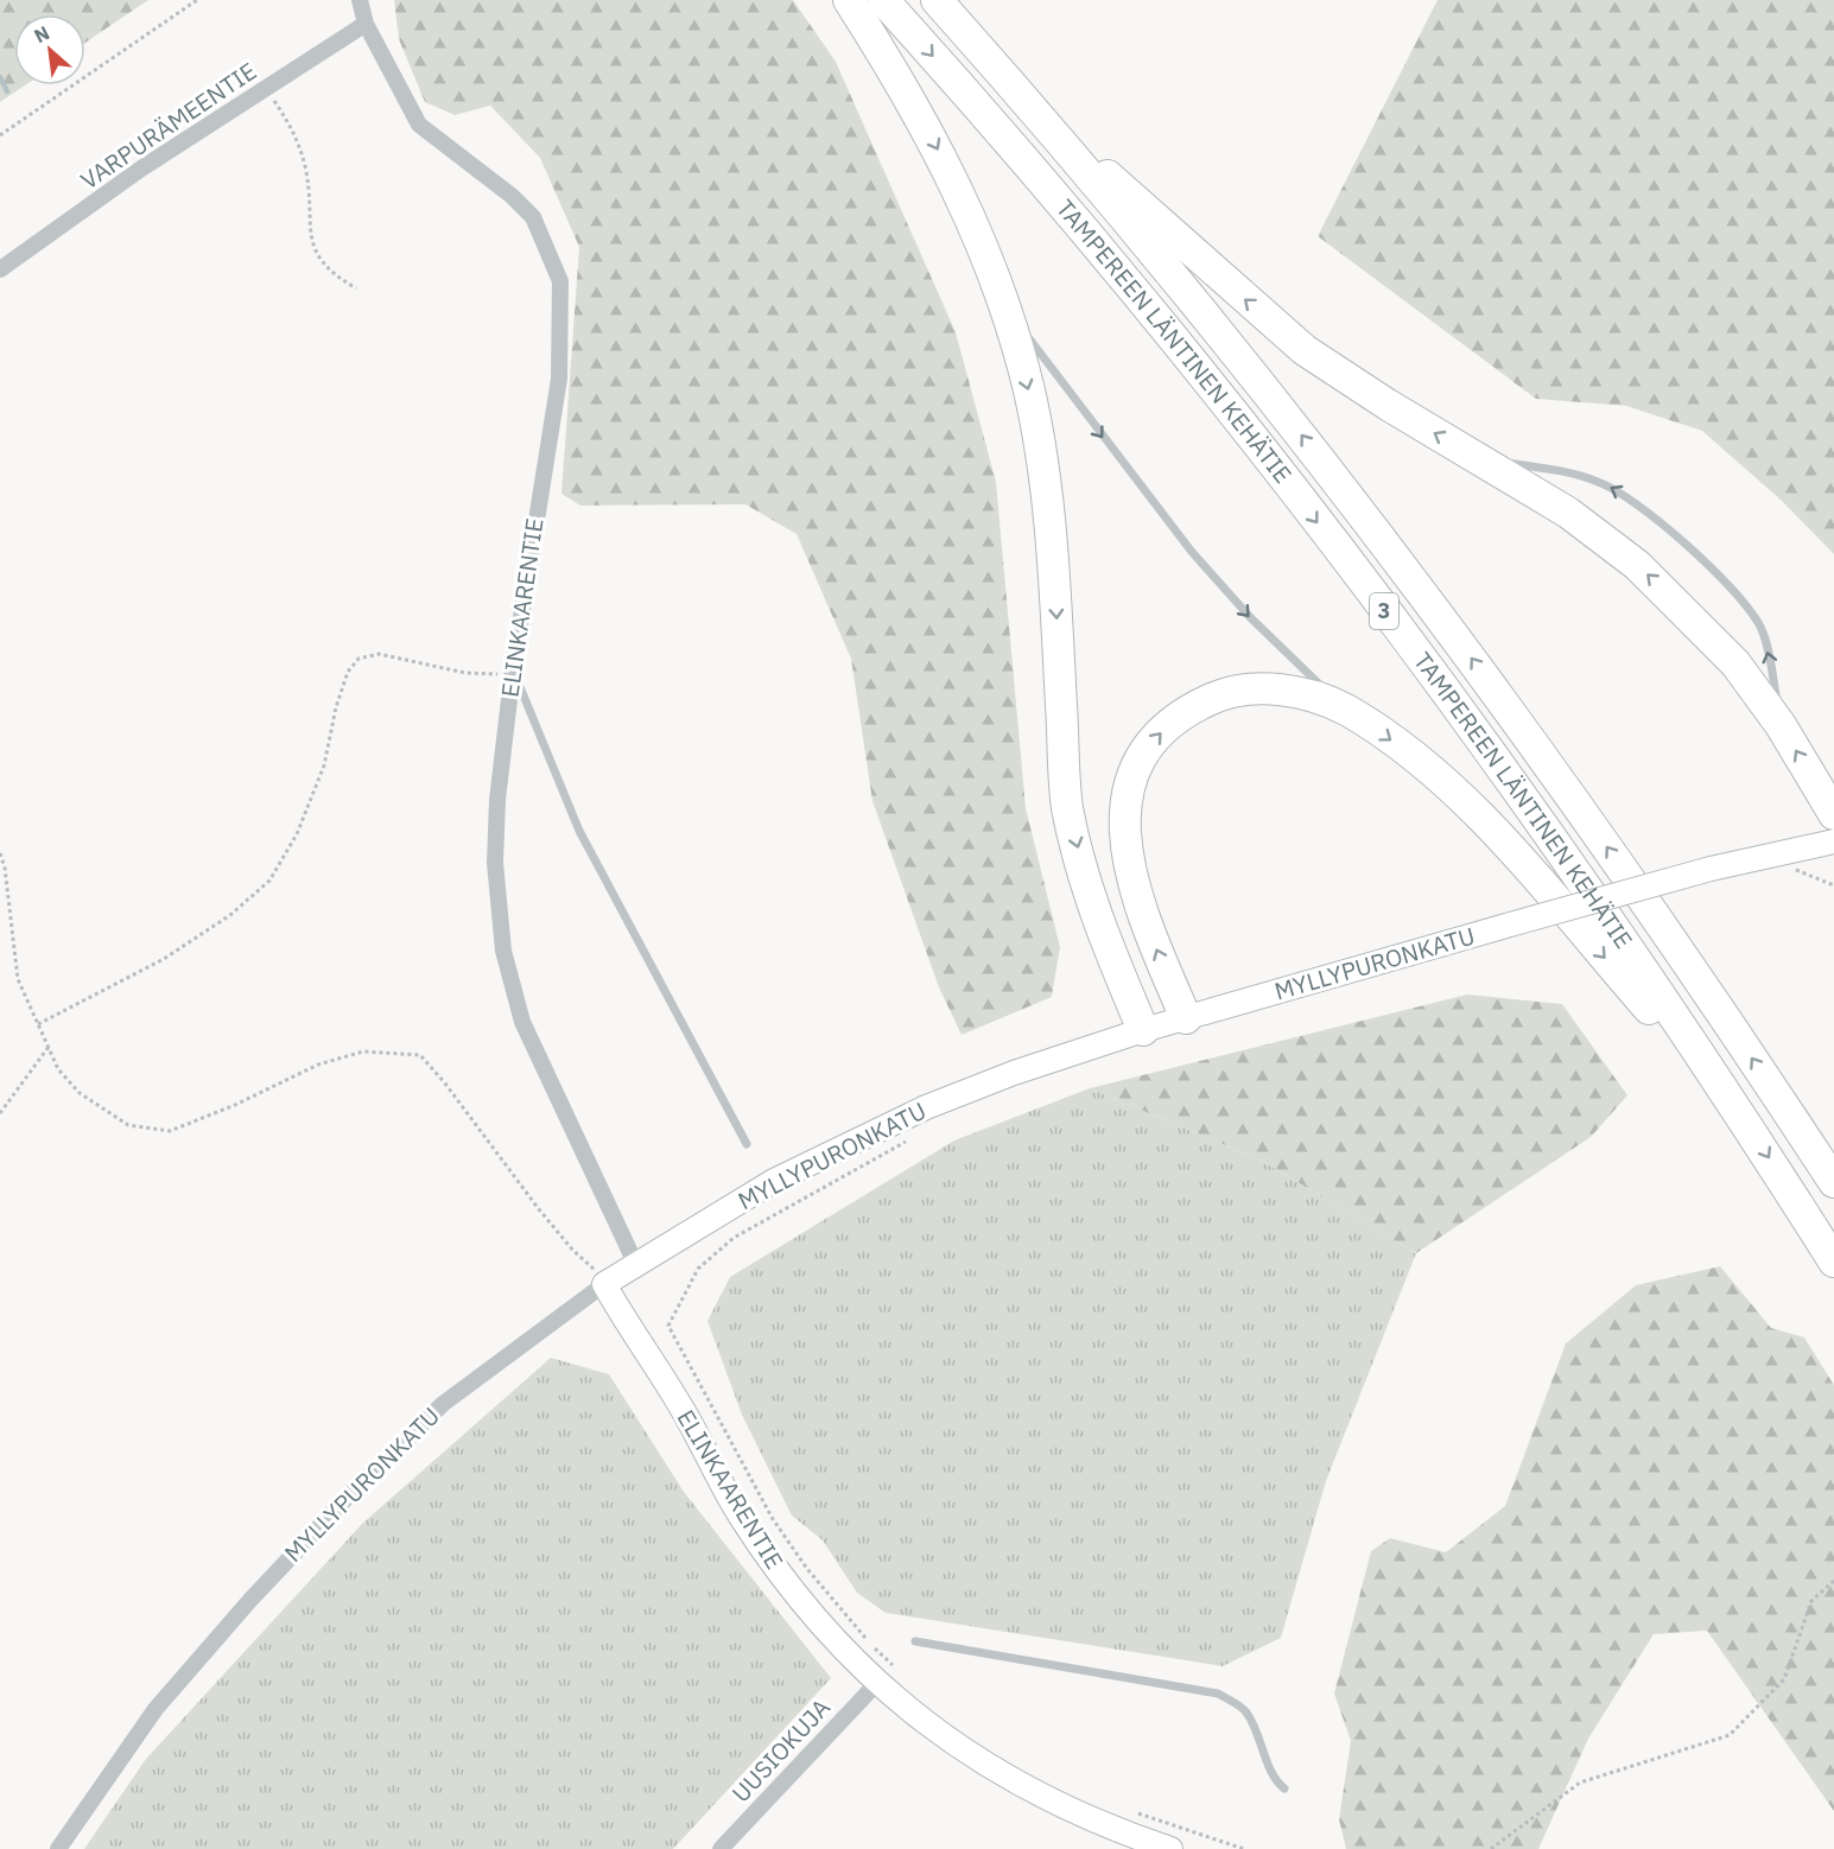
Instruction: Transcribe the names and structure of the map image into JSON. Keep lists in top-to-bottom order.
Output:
{
  "streets": {
    "highway": ["TAMPEREEN LÄNTINEN KEHÄTIE", "3"],
    "street": [
      "VARPURÄMEENTIE",
      "ELINKAARENTIE",
      "MYLLYPURONKATU",
      "UUSIOKUJA"
    ]
  },
  "crossings": [
    ["VARPURÄMEENTIE", "ELINKAARENTIE"],
    ["ELINKAARENTIE", "MYLLYPURONKATU"],
    ["ELINKAARENTIE", "UUSIOKUJA"]
  ],
  "north": "top left"
}
